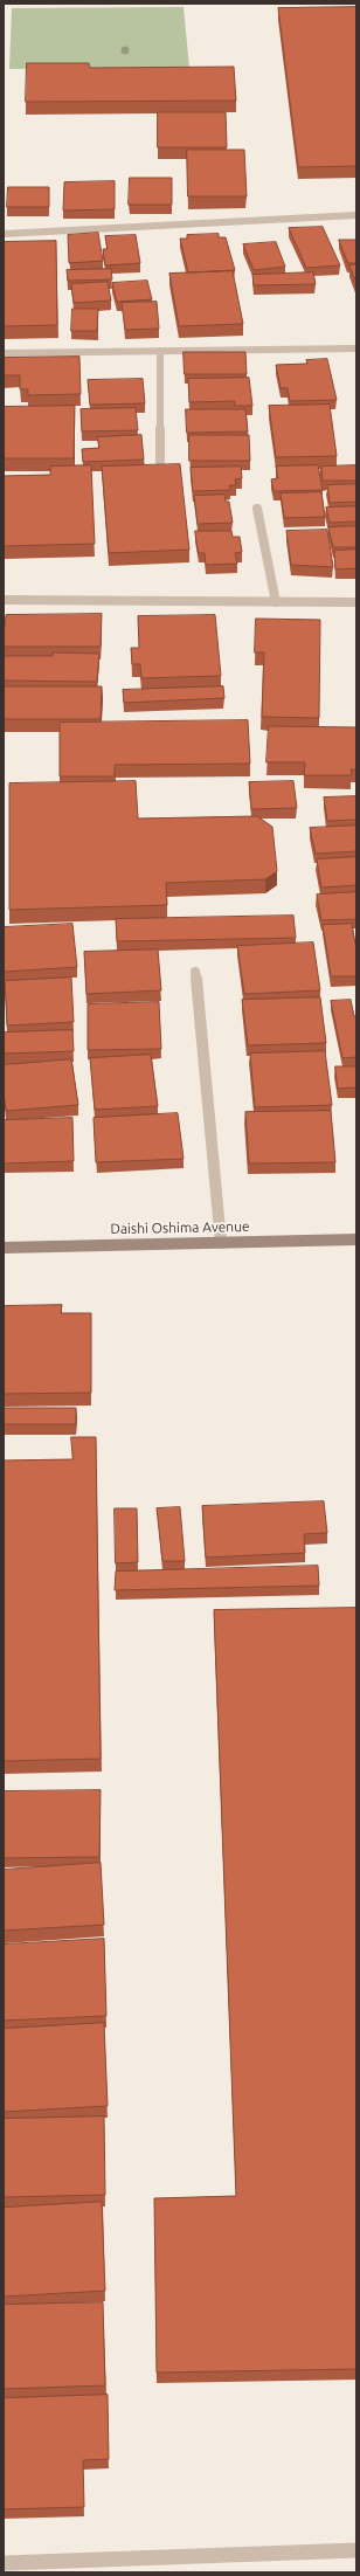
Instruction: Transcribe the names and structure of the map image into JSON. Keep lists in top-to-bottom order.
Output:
{
  "streets": {
    "street": ["Daishi Oshima Avenue"]
  }
}
